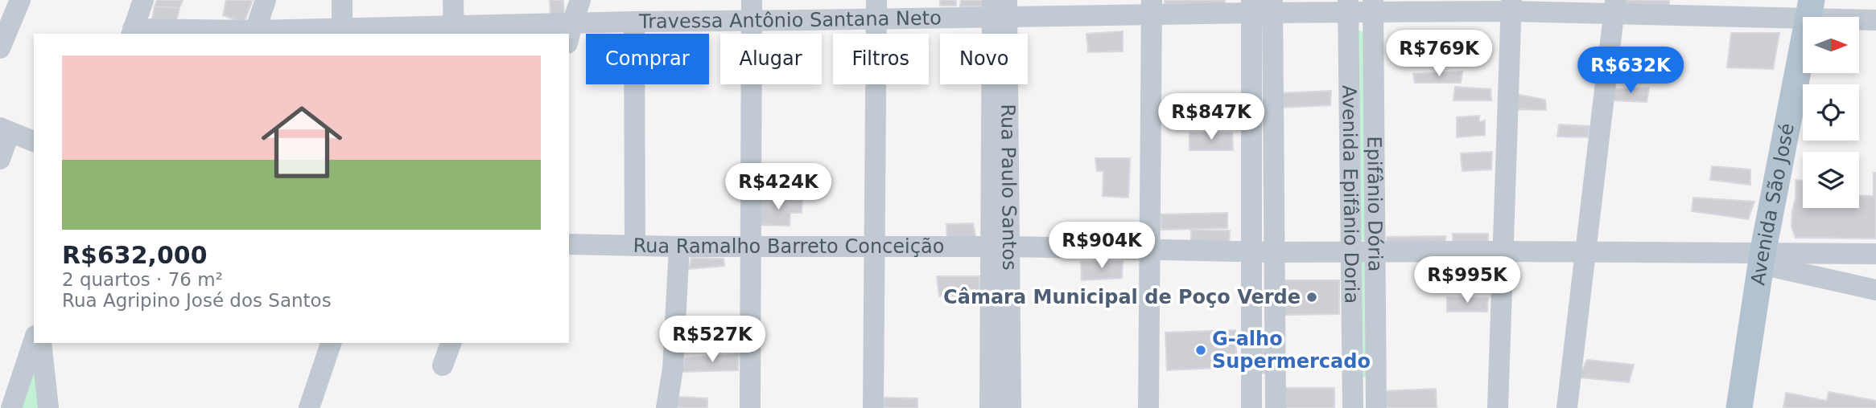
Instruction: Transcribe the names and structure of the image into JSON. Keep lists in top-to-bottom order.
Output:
{
  "streets": {
    "main road": ["Avenida São José"],
    "street": [
      "Travessa Antônio Santana Neto",
      "Rua Paulo Santos",
      "Avenida Epifânio Doria",
      "Epifânio Dória",
      "Rua Ramalho Barreto Conceição"
    ]
  },
  "crossings": [
    ["Travessa Antônio Santana Neto", "Rua Paulo Santos"],
    ["Travessa Antônio Santana Neto", "Avenida Epifânio Doria"],
    ["Travessa Antônio Santana Neto", "Epifânio Dória"],
    ["Travessa Antônio Santana Neto", "Avenida São José"],
    ["Rua Paulo Santos", "Rua Ramalho Barreto Conceição"],
    ["Avenida Epifânio Doria", "Rua Ramalho Barreto Conceição"],
    ["Epifânio Dória", "Rua Ramalho Barreto Conceição"],
    ["Avenida São José", "Rua Ramalho Barreto Conceição"]
  ],
  "places": ["Câmara Municipal de Poço Verde", "G-alho Supermercado"],
  "north": "right",
  "page": {
    "price": [
      "R$769K",
      "R$632K",
      "R$847K",
      "R$424K",
      "R$904K",
      "R$995K",
      "R$527K"
    ],
    "chip": [
      "Comprar",
      "Alugar",
      "Filtros",
      "Novo"
    ],
    "list": [
      {
        "name": "R$632,000",
        "note": "2 quartos · 76 m² · Rua Agripino José dos Santos"
      }
    ]
  }
}
